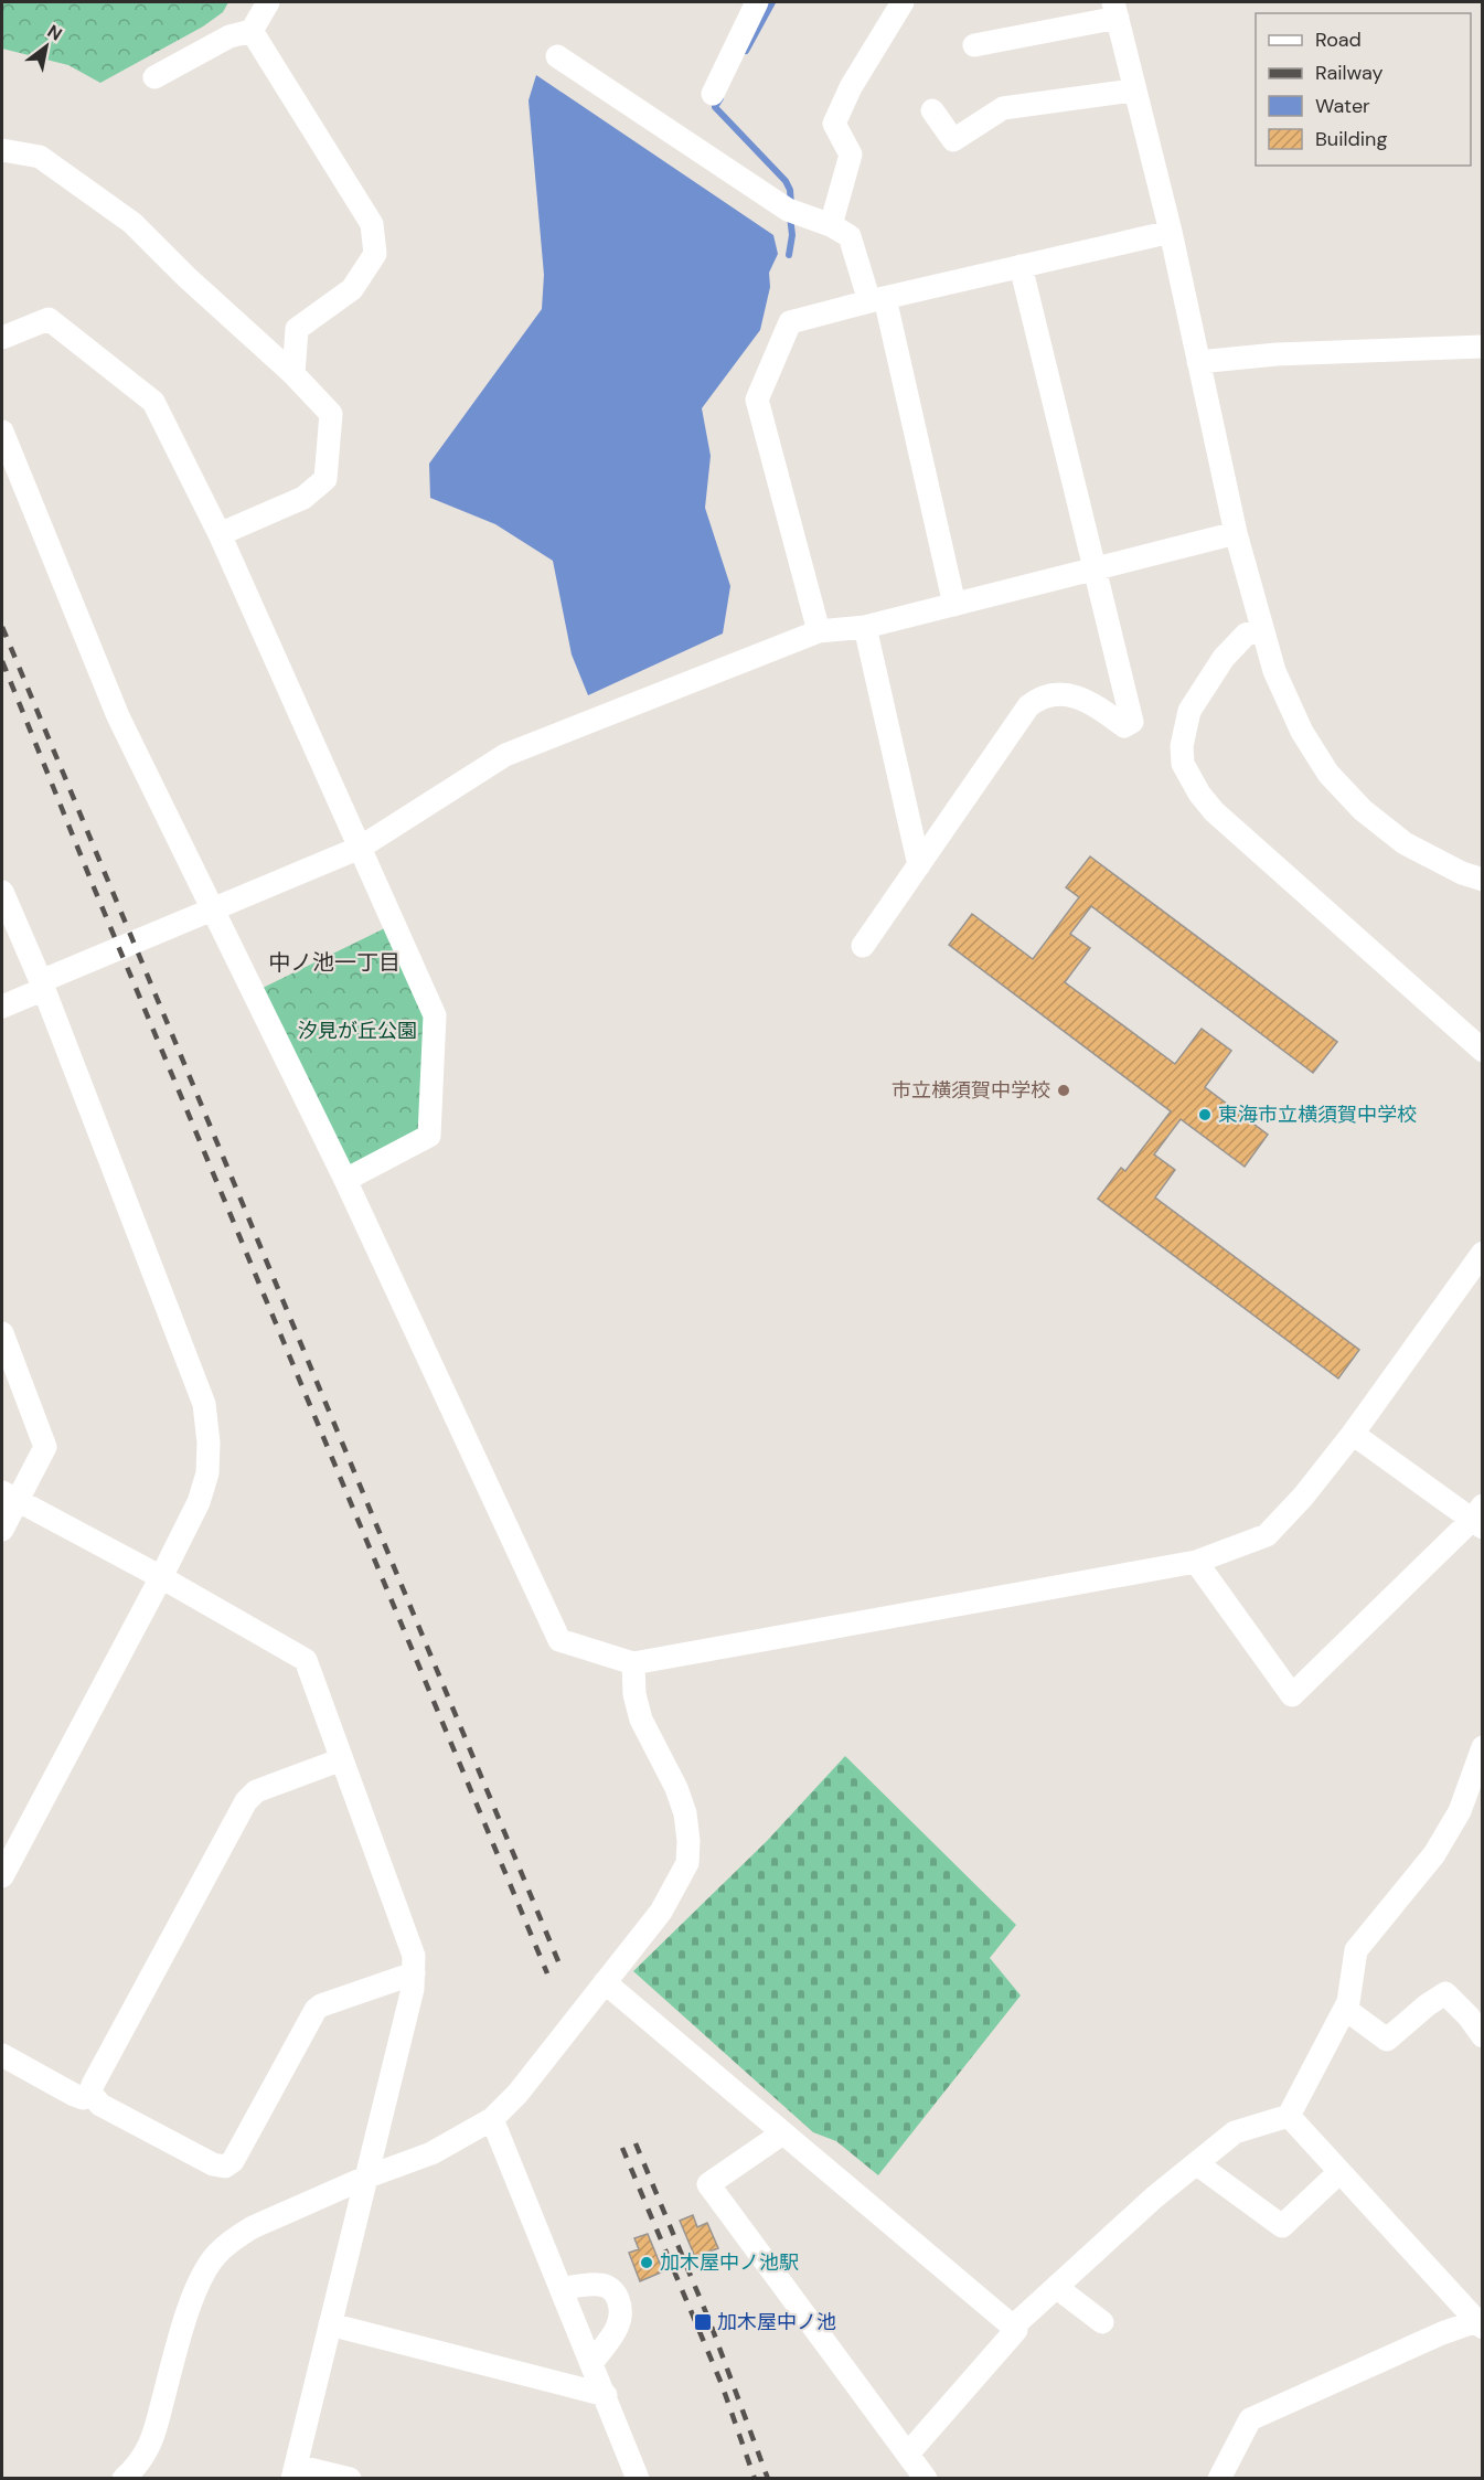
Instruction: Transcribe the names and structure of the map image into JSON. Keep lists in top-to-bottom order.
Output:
{
  "districts": ["中ノ池一丁目"],
  "parks": ["汐見が丘公園"],
  "places": {
    "other": ["市立横須賀中学校", "東海市立横須賀中学校", "加木屋中ノ池駅"],
    "transit": ["加木屋中ノ池"]
  },
  "legend": [
    "Road",
    "Railway",
    "Water",
    "Building"
  ],
  "north": "top right"
}
